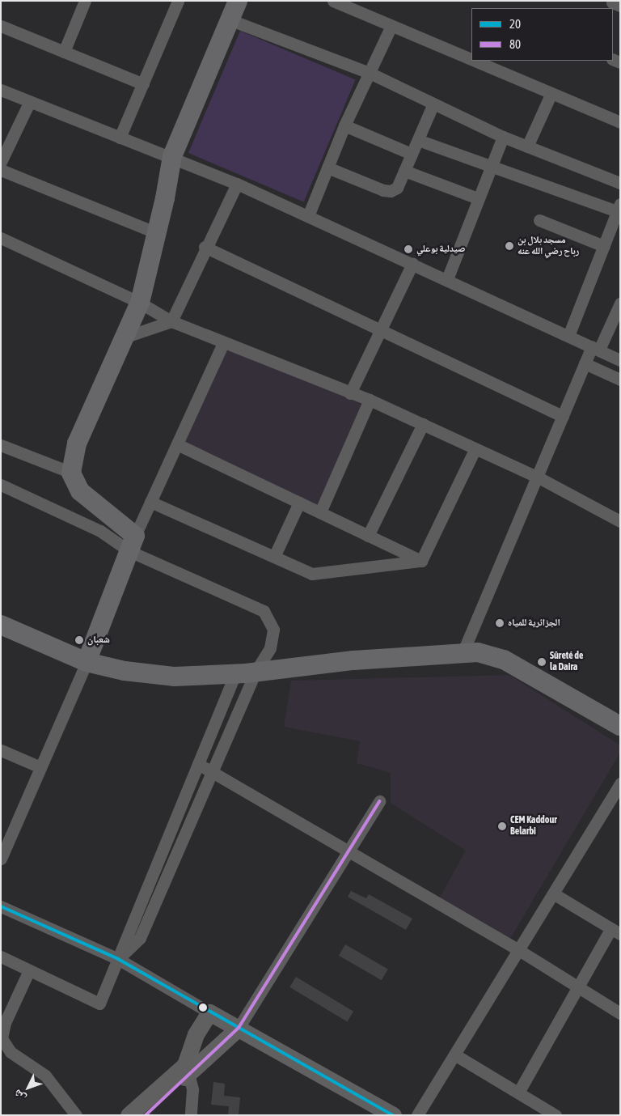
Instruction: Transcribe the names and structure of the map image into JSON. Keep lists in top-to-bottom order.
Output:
{
  "places": [
    "مسجد بلال بن رباح رضي الله عنه",
    "صيدلية بوعلي",
    "الجزائرية للمياه",
    "شعبان",
    "Sûreté de la Daira",
    "CEM Kaddour Belarbi"
  ],
  "lines": ["transit line 80", "transit line 20"],
  "legend": ["20", "80"],
  "north": "bottom left"
}
